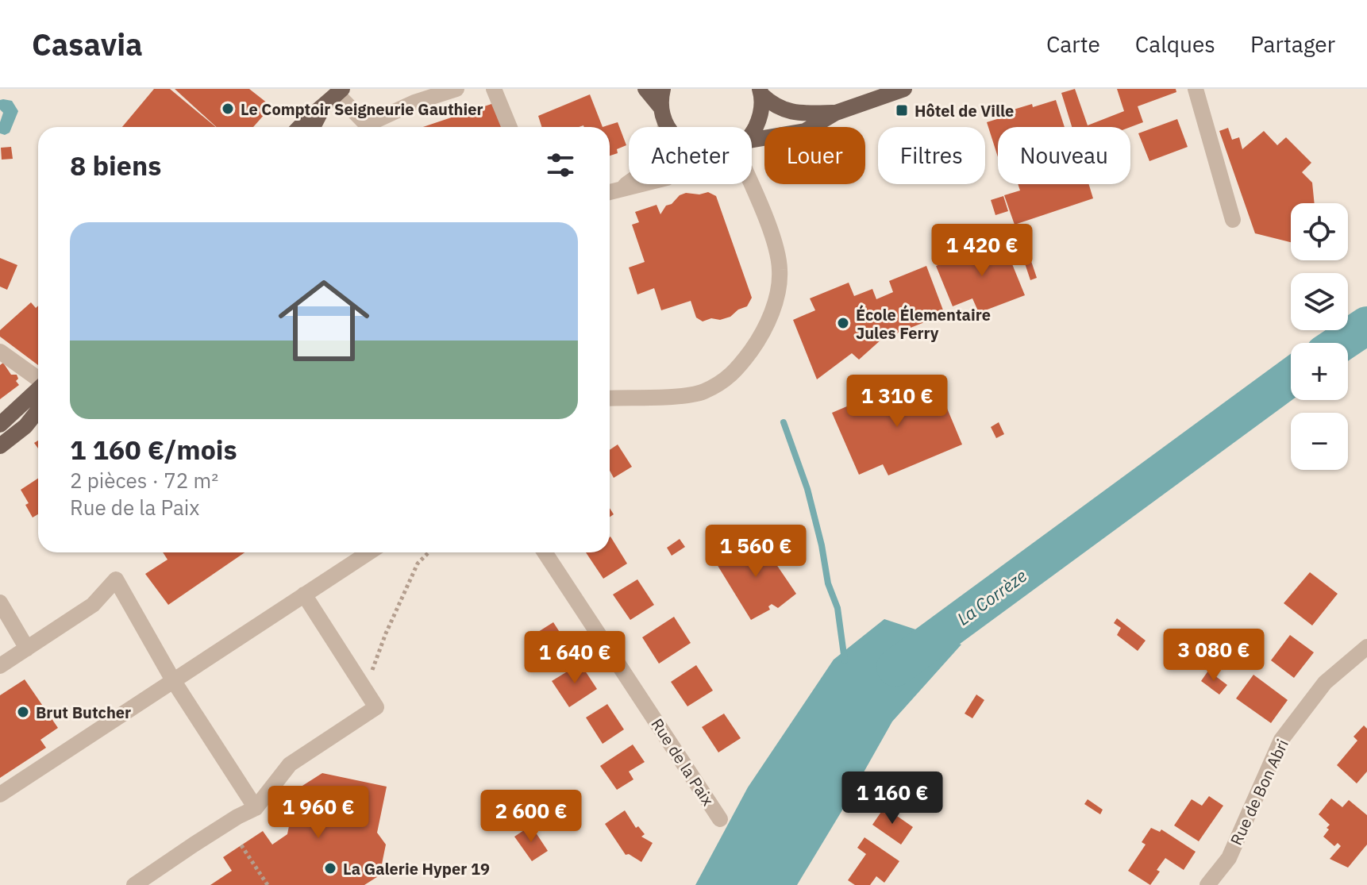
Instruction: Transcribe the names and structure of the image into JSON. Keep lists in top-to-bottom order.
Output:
{
  "streets": {
    "street": ["Rue de la Paix", "Rue de Bon Abri"]
  },
  "water": ["La Corrèze"],
  "places": {
    "other": [
      "Le Comptoir Seigneurie Gauthier",
      "École Élementaire Jules Ferry",
      "Brut Butcher",
      "La Galerie Hyper 19"
    ],
    "transit": ["Hôtel de Ville"]
  },
  "page": {
    "header": "Casavia",
    "nav": ["Carte", "Calques", "Partager"],
    "chip": [
      "Acheter",
      "Louer",
      "Filtres",
      "Nouveau"
    ],
    "heading": "8 biens",
    "map_buttons": ["+", "−"],
    "list": [
      {
        "name": "1 160 €/mois",
        "note": "2 pièces · 72 m² · Rue de la Paix"
      }
    ],
    "price": [
      "1 420 €",
      "1 310 €",
      "1 560 €",
      "3 080 €",
      "1 640 €",
      "1 160 €",
      "1 960 €",
      "2 600 €"
    ]
  }
}
